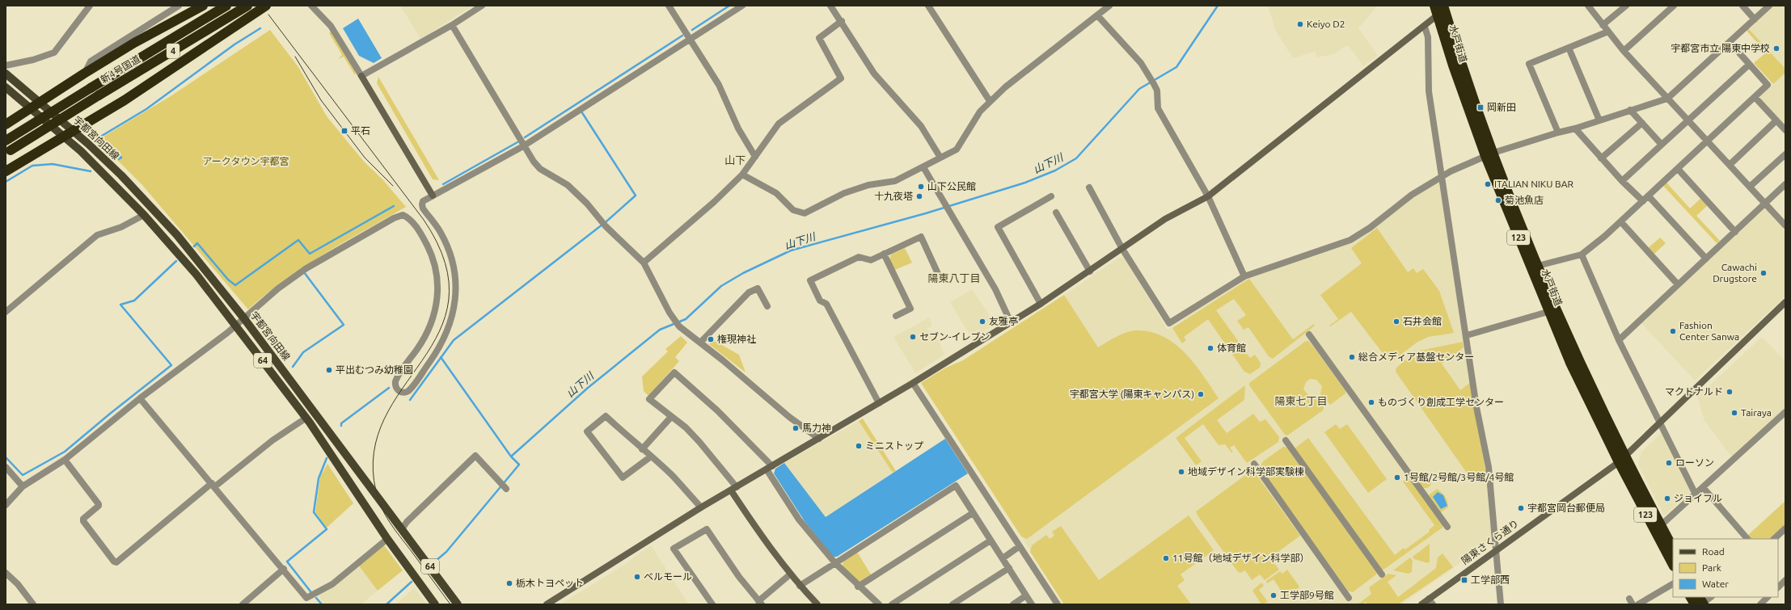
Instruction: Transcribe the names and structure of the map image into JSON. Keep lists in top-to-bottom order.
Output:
{
  "streets": {
    "highway": [
      "水戸街道",
      "4",
      "新4号国道",
      "123"
    ],
    "main road": ["宇都宮向田線", "64"],
    "street": ["陽東さくら通り"]
  },
  "crossings": [
    ["水戸街道", "陽東さくら通り"]
  ],
  "districts": ["山下", "陽東八丁目", "陽東七丁目"],
  "water": ["山下川"],
  "parks": ["アークタウン宇都宮"],
  "places": {
    "other": [
      "Keiyo D2",
      "宇都宮市立 陽東中学校",
      "ITALIAN NIKU BAR",
      "山下公民館",
      "十九夜塔",
      "菊池魚店",
      "Cawachi Drugstore",
      "友雅亭",
      "石井会館",
      "Fashion Center Sanwa",
      "セブン-イレブン",
      "権現神社",
      "体育館",
      "総合メディア基盤センター",
      "平出むつみ幼稚園",
      "マクドナルド",
      "宇都宮大学 (陽東キャンパス)",
      "ものづくり創成工学センター",
      "Tairaya",
      "馬力神",
      "ミニストップ",
      "ローソン",
      "地域デザイン科学部実験棟",
      "1号館/2号館/3号館/4号館",
      "ジョイフル",
      "宇都宮岡台郵便局",
      "11号館（地域デザイン科学部）",
      "ベルモール",
      "栃木トヨペット",
      "工学部9号館"
    ],
    "transit": ["岡新田", "平石", "工学部西"]
  },
  "legend": ["Road", "Park", "Water"]
}
